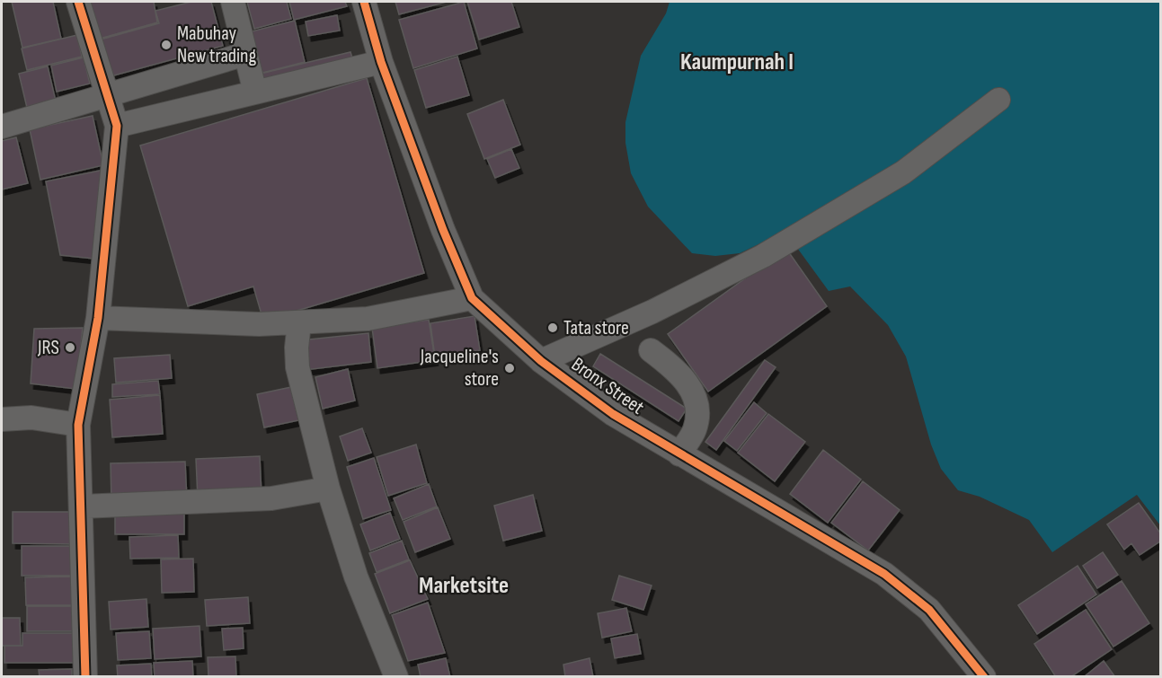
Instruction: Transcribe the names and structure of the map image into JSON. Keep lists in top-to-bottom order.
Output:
{
  "streets": {
    "street": ["Bronx Street"]
  },
  "districts": ["Kaumpurnah I", "Marketsite"],
  "places": [
    "Mabuhay New trading",
    "Tata store",
    "JRS",
    "Jacqueline's store"
  ]
}
